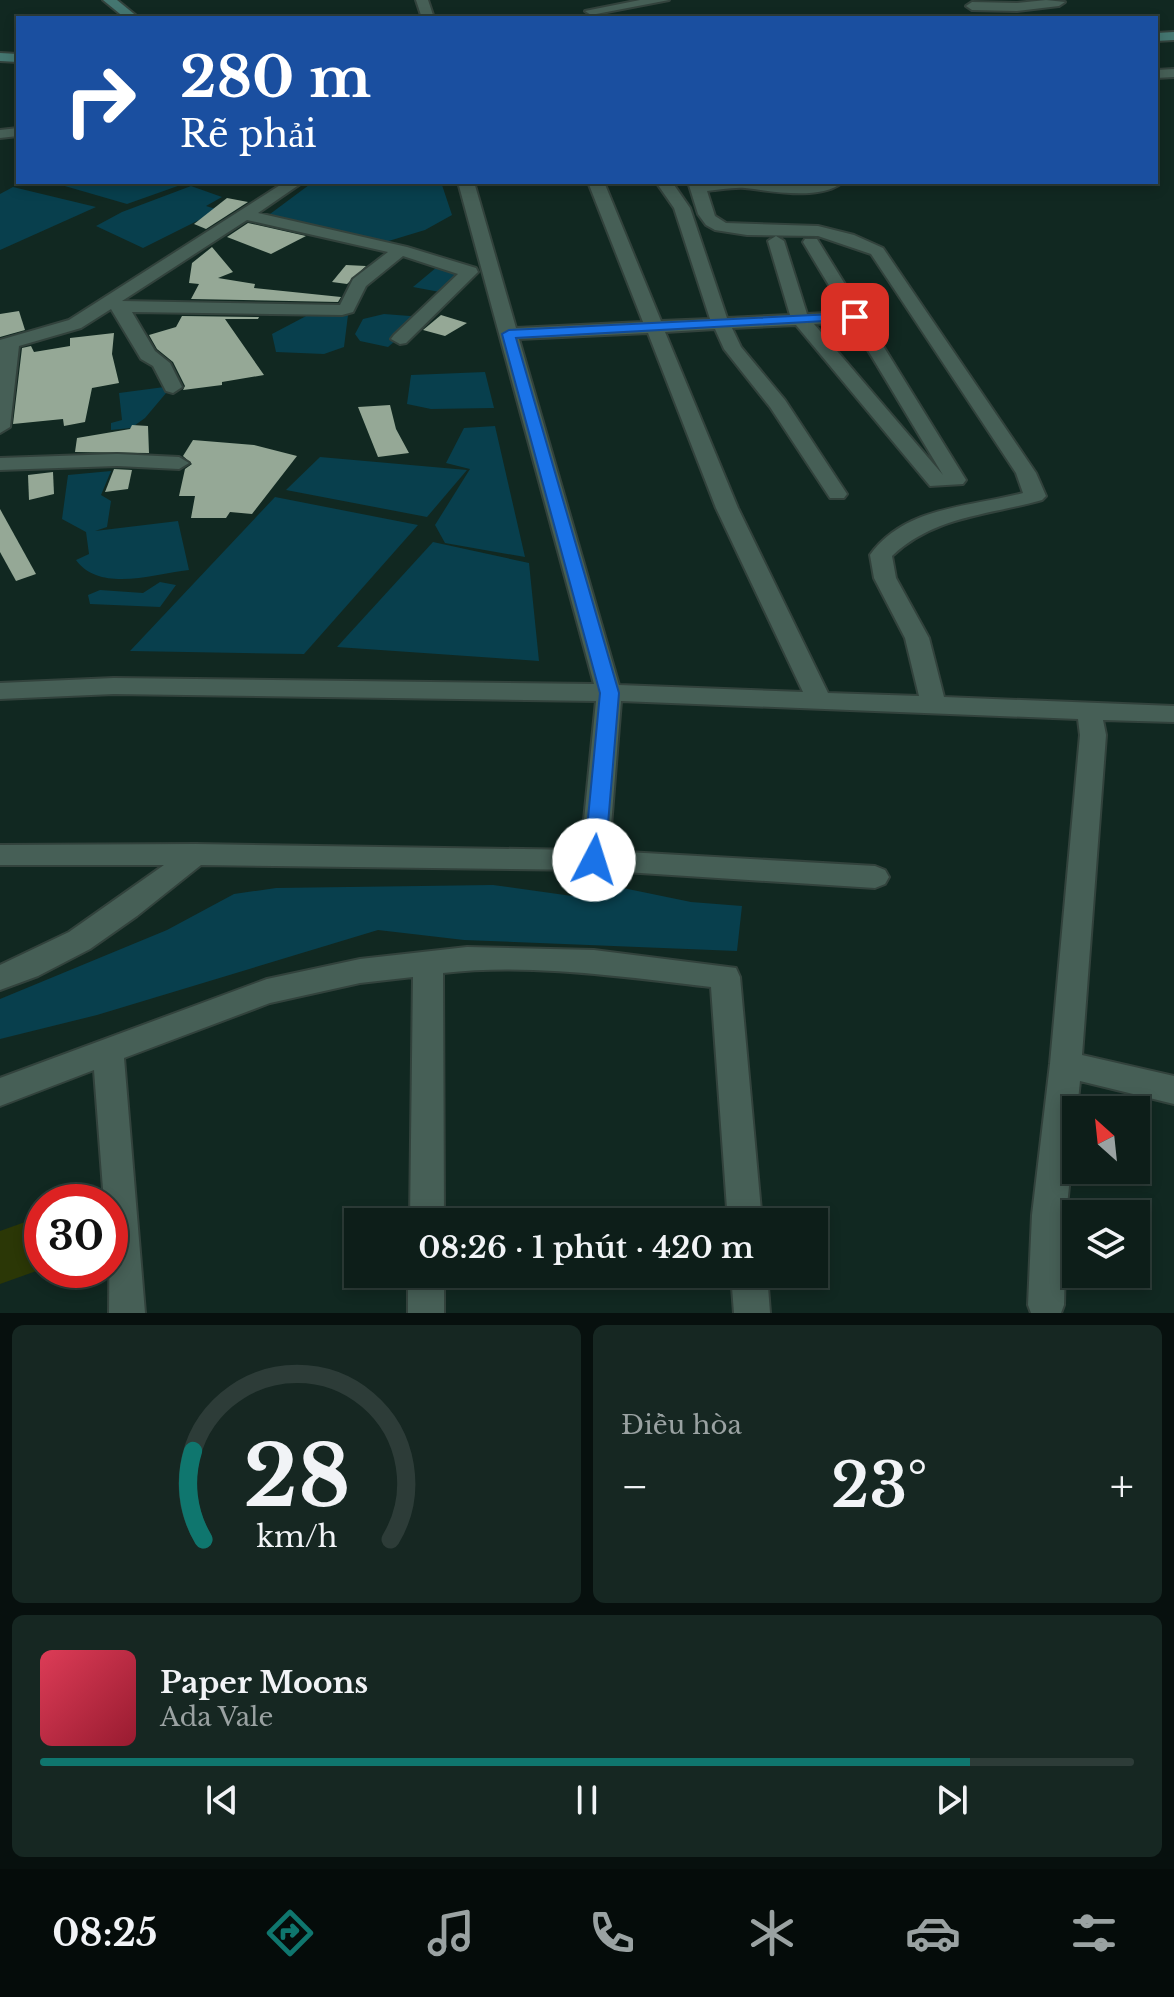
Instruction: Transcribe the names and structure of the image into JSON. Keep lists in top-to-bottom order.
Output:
{
  "north": "top left",
  "page": {
    "turn": ["280 m", "Rẽ phải"],
    "limit": "30",
    "trip": "08:26 · 1 phút · 420 m",
    "tile": "Điều hòa",
    "heat": ["−", "23°", "+"],
    "song": ["Paper Moons", "Ada Vale"],
    "tabs": "08:25",
    "gauge": ["28", "km/h"]
  }
}
